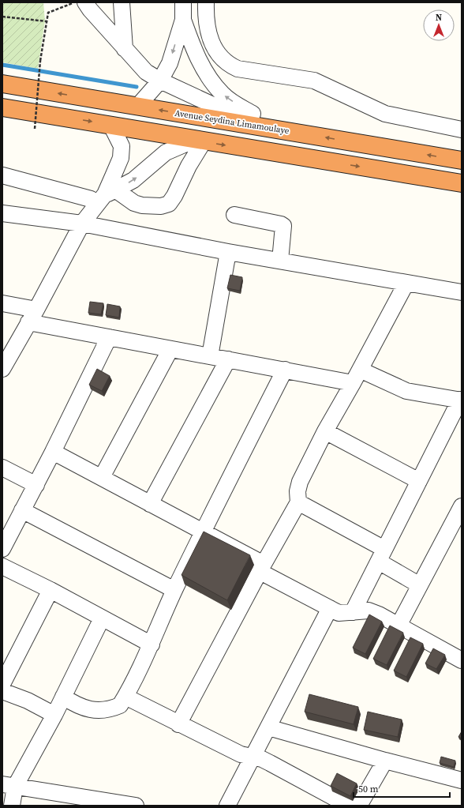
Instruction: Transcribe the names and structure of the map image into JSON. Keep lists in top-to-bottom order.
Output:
{
  "streets": {
    "highway": ["Avenue Seydina Limamoulaye"]
  },
  "scale_bar": "50 m",
  "north": "top"
}
